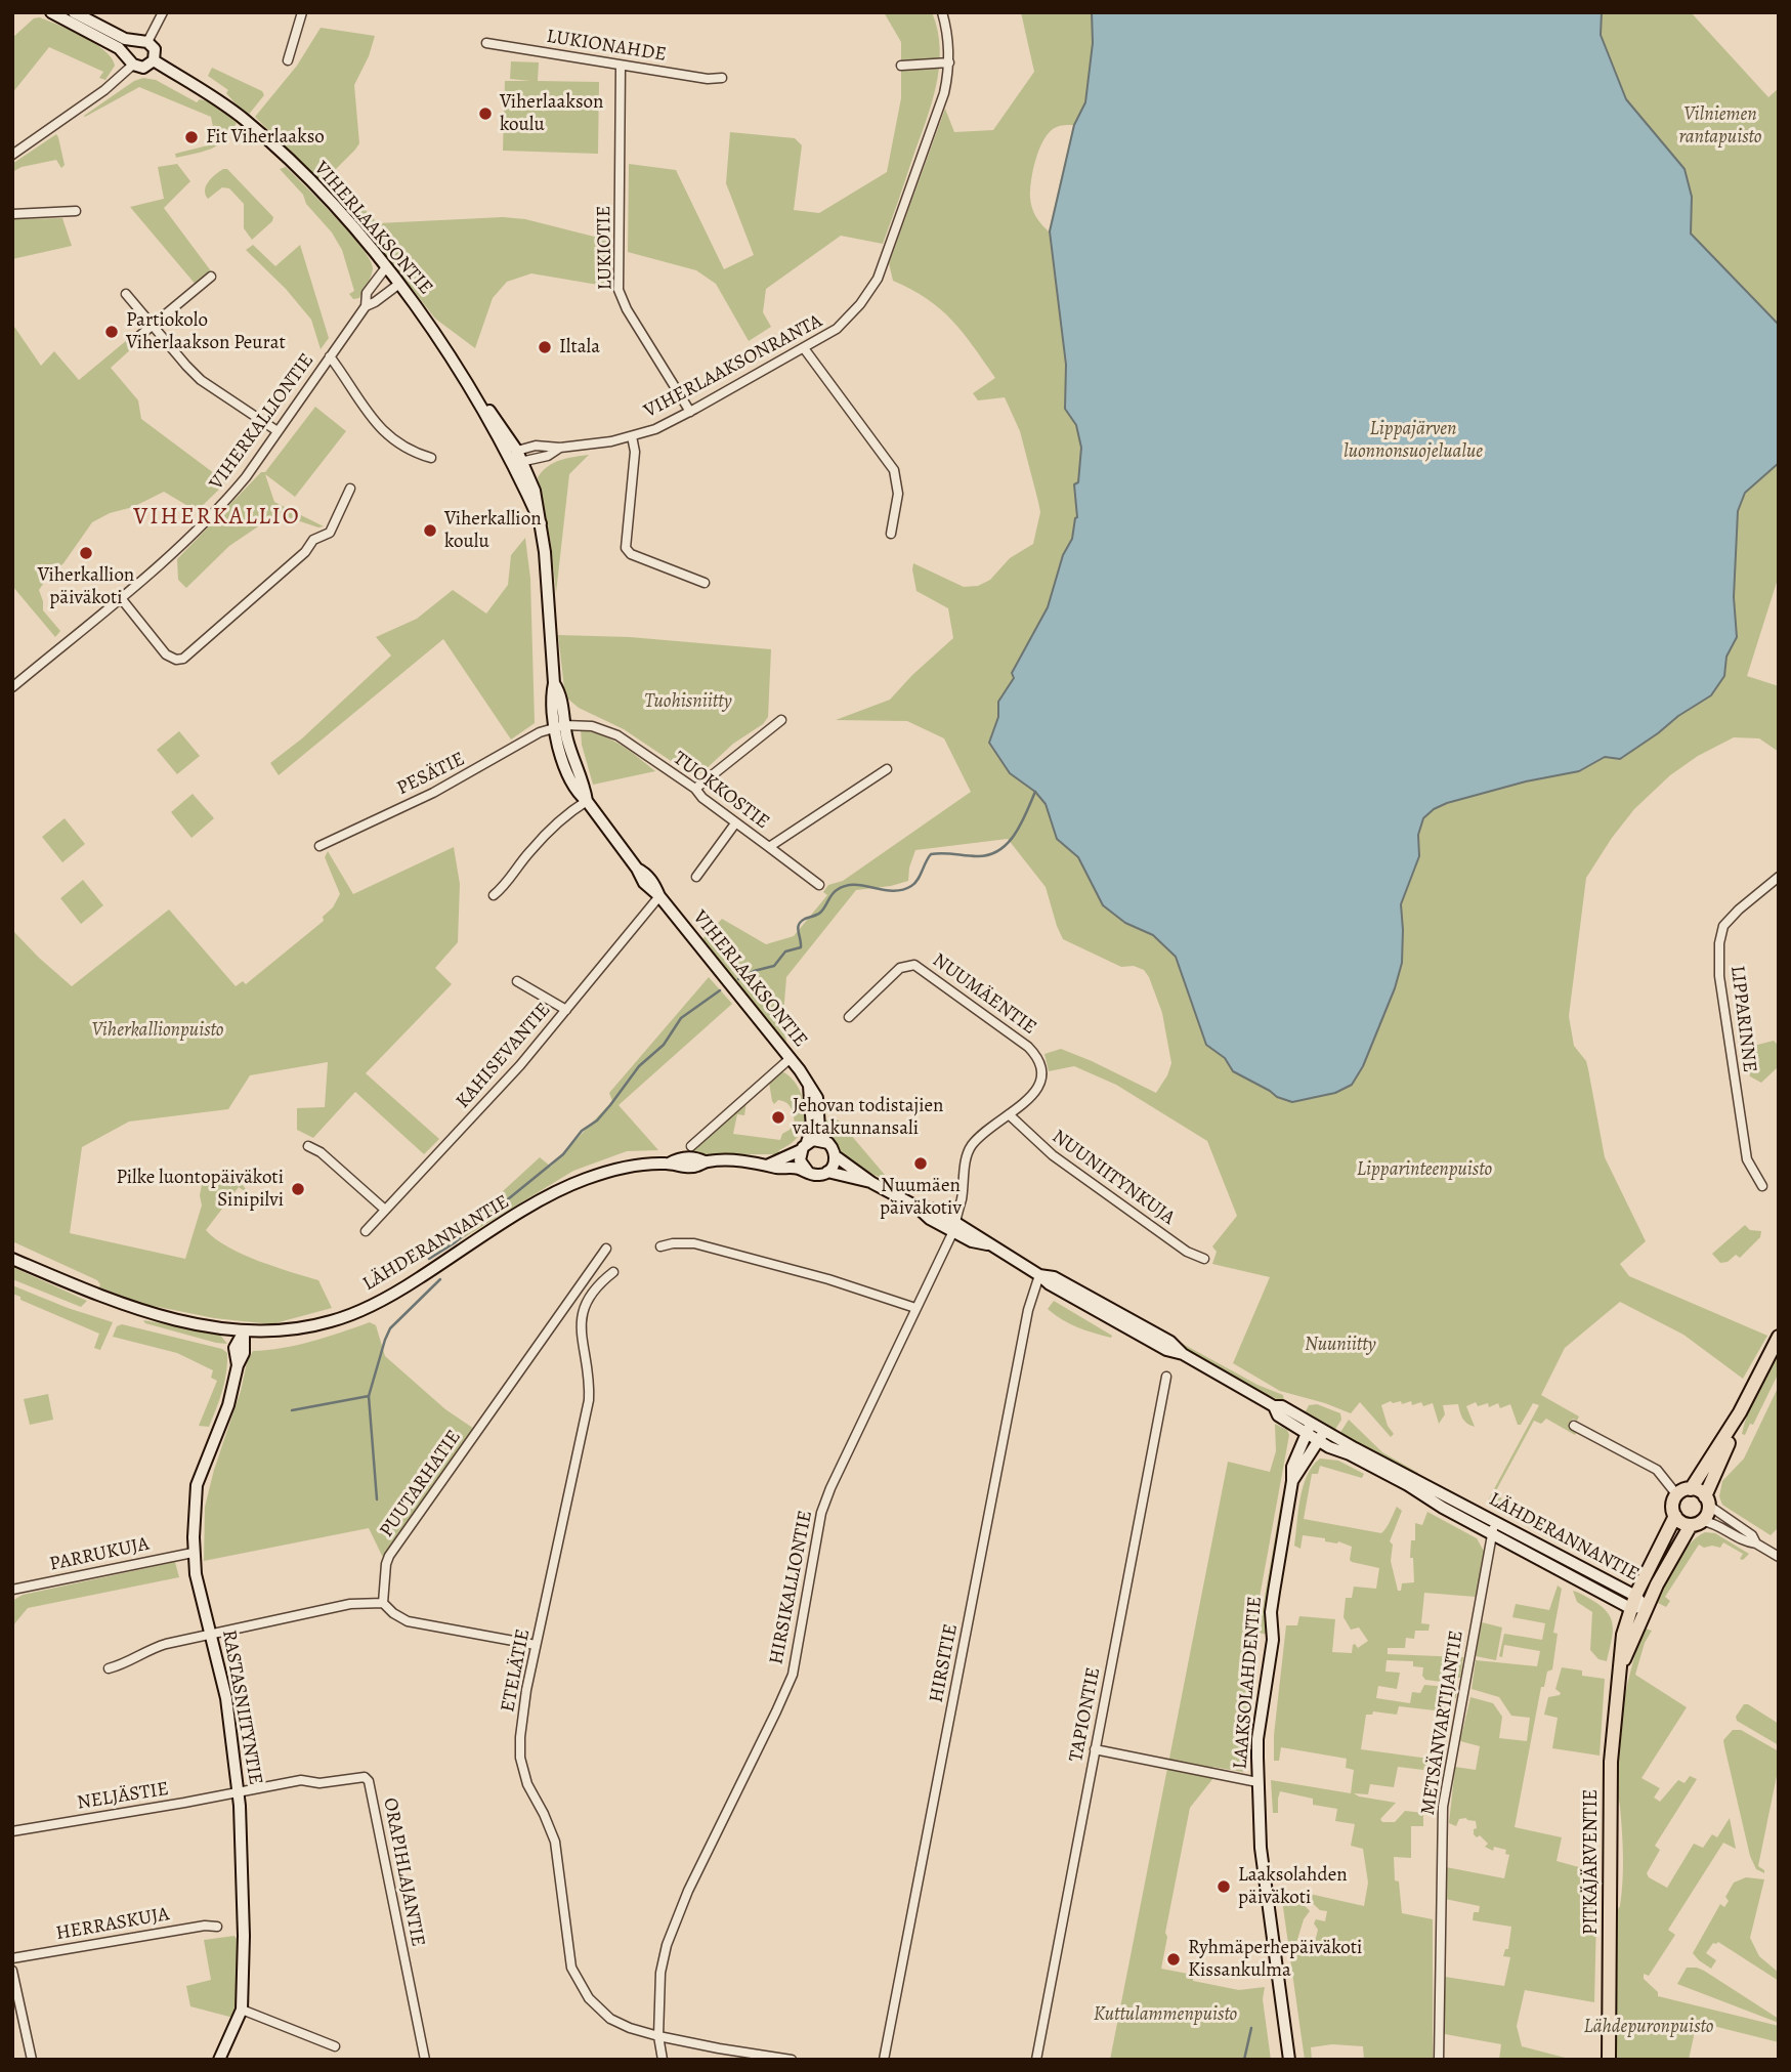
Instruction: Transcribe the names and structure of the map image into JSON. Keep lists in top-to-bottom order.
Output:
{
  "streets": {
    "main road": ["PITKÄJÄRVENTIE"],
    "street": [
      "LUKIONAHDE",
      "VIHERLAAKSONTIE",
      "LUKIOTIE",
      "VIHERLAAKSONRANTA",
      "VIHERKALLIONTIE",
      "PESÄTIE",
      "TUOKKOSTIE",
      "NUUMÄENTIE",
      "LIPPARINNE",
      "KAHISEVANTIE",
      "NUUNIITYNKUJA",
      "LÄHDERANNANTIE",
      "PUUTARHATIE",
      "PARRUKUJA",
      "HIRSIKALLIONTIE",
      "HIRSITIE",
      "ETELÄTIE",
      "LAAKSOLAHDENTIE",
      "RASTASNIITYNTIE",
      "TAPIONTIE",
      "METSÄNVARTIJANTIE",
      "NELJÄSTIE",
      "ORAPIHLAJANTIE",
      "HERRASKUJA"
    ]
  },
  "crossings": [
    ["LUKIONAHDE", "LUKIOTIE"],
    ["VIHERLAAKSONTIE", "VIHERLAAKSONRANTA"],
    ["VIHERLAAKSONTIE", "VIHERKALLIONTIE"],
    ["VIHERLAAKSONTIE", "PESÄTIE"],
    ["VIHERLAAKSONTIE", "TUOKKOSTIE"],
    ["VIHERLAAKSONTIE", "KAHISEVANTIE"],
    ["VIHERLAAKSONTIE", "LÄHDERANNANTIE"],
    ["LUKIOTIE", "VIHERLAAKSONRANTA"],
    ["PESÄTIE", "TUOKKOSTIE"],
    ["NUUMÄENTIE", "NUUNIITYNKUJA"],
    ["NUUMÄENTIE", "LÄHDERANNANTIE"],
    ["NUUMÄENTIE", "HIRSIKALLIONTIE"],
    ["LÄHDERANNANTIE", "HIRSIKALLIONTIE"],
    ["LÄHDERANNANTIE", "HIRSITIE"],
    ["LÄHDERANNANTIE", "LAAKSOLAHDENTIE"],
    ["LÄHDERANNANTIE", "RASTASNIITYNTIE"],
    ["LÄHDERANNANTIE", "METSÄNVARTIJANTIE"],
    ["LÄHDERANNANTIE", "PITKÄJÄRVENTIE"],
    ["PARRUKUJA", "RASTASNIITYNTIE"],
    ["HIRSIKALLIONTIE", "ETELÄTIE"],
    ["RASTASNIITYNTIE", "NELJÄSTIE"],
    ["RASTASNIITYNTIE", "ORAPIHLAJANTIE"],
    ["NELJÄSTIE", "ORAPIHLAJANTIE"]
  ],
  "districts": ["VIHERKALLIO"],
  "parks": [
    "Vilniemen rantapuisto",
    "Lippajärven luonnonsuojelualue",
    "Tuohisniitty",
    "Viherkallionpuisto",
    "Lipparinteenpuisto",
    "Nuuniitty",
    "Kuttulammenpuisto",
    "Lähdepuronpuisto"
  ],
  "places": [
    "Viherlaakson koulu",
    "Fit Viherlaakso",
    "Partiokolo Viherlaakson Peurat",
    "Iltala",
    "Viherkallion koulu",
    "Viherkallion päiväkoti",
    "Jehovan todistajien valtakunnansali",
    "Nuumäen päiväkotiv",
    "Pilke luontopäiväkoti Sinipilvi",
    "Laaksolahden päiväkoti",
    "Ryhmäperhepäiväkoti Kissankulma"
  ]
}
